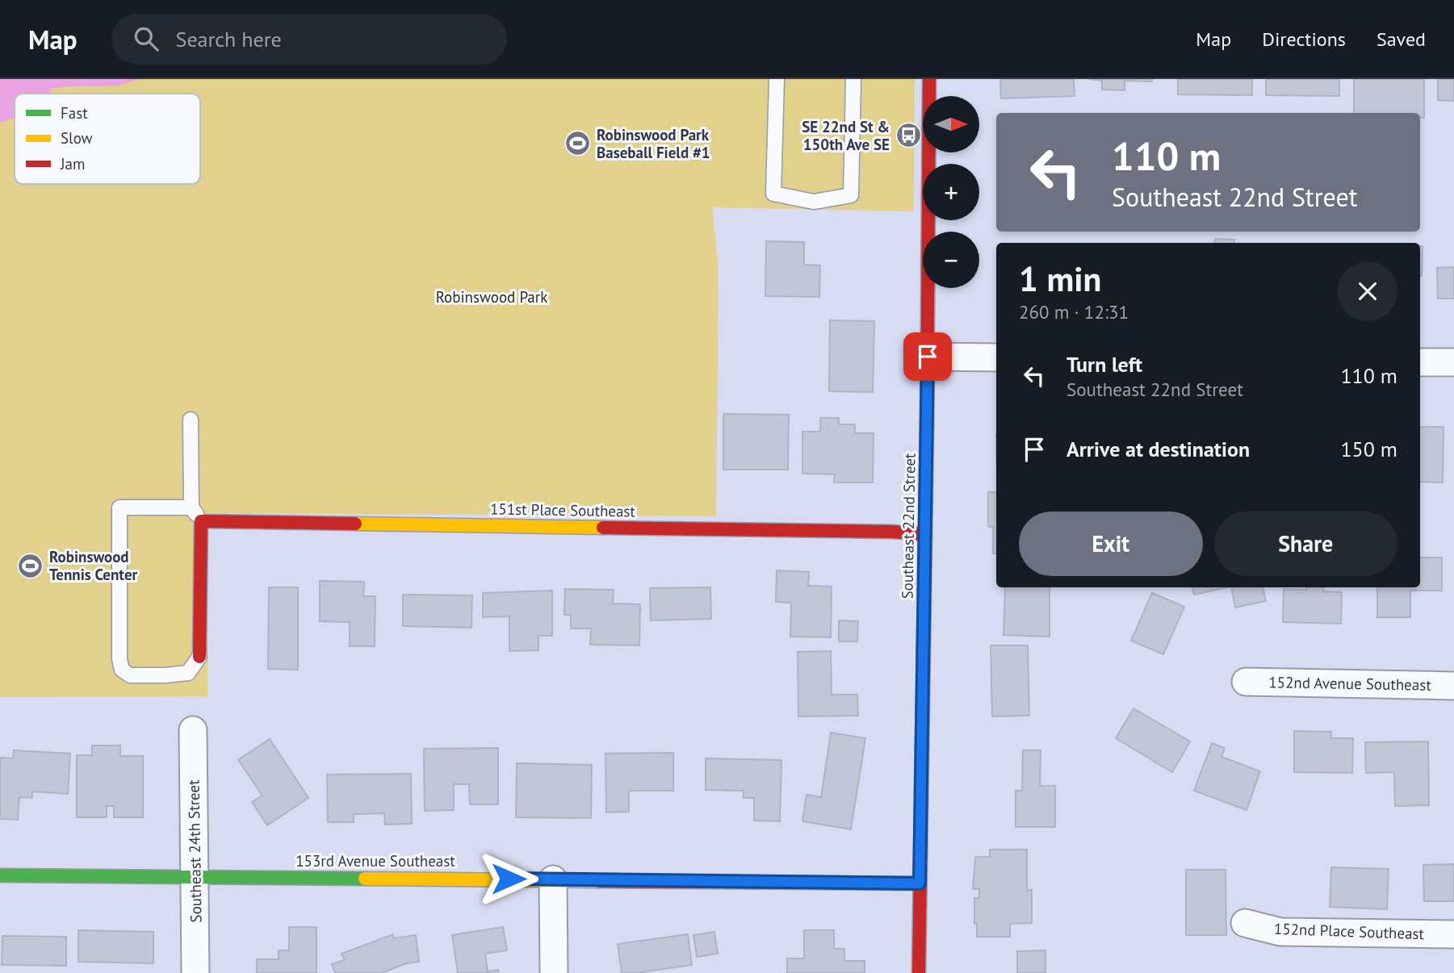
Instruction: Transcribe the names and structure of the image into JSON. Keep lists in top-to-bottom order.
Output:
{
  "streets": {
    "street": [
      "151st Place Southeast",
      "Southeast 22nd Street",
      "152nd Avenue Southeast",
      "Southeast 24th Street",
      "153rd Avenue Southeast",
      "152nd Place Southeast"
    ]
  },
  "crossings": [
    ["151st Place Southeast", "Southeast 22nd Street"],
    ["Southeast 22nd Street", "153rd Avenue Southeast"],
    ["Southeast 24th Street", "153rd Avenue Southeast"]
  ],
  "parks": ["Robinswood Park"],
  "places": {
    "bus stop": ["SE 22nd St & 150th Ave SE"],
    "sports": ["Robinswood Park Baseball Field #1", "Robinswood Tennis Center"]
  },
  "legend": ["Fast", "Slow", "Jam"],
  "north": "right",
  "page": {
    "header": "Map",
    "search": "Search here",
    "nav": ["Map", "Directions", "Saved"],
    "map_buttons": ["+", "−"],
    "turn": ["110 m", "Southeast 22nd Street"],
    "heading": ["1 min", "260 m · 12:31"],
    "list": [
      {
        "name": "Turn left",
        "note": "Southeast 22nd Street",
        "value": "110 m"
      },
      {
        "name": "Arrive at destination",
        "value": "150 m"
      }
    ],
    "buttons": ["Exit", "Share"]
  }
}
